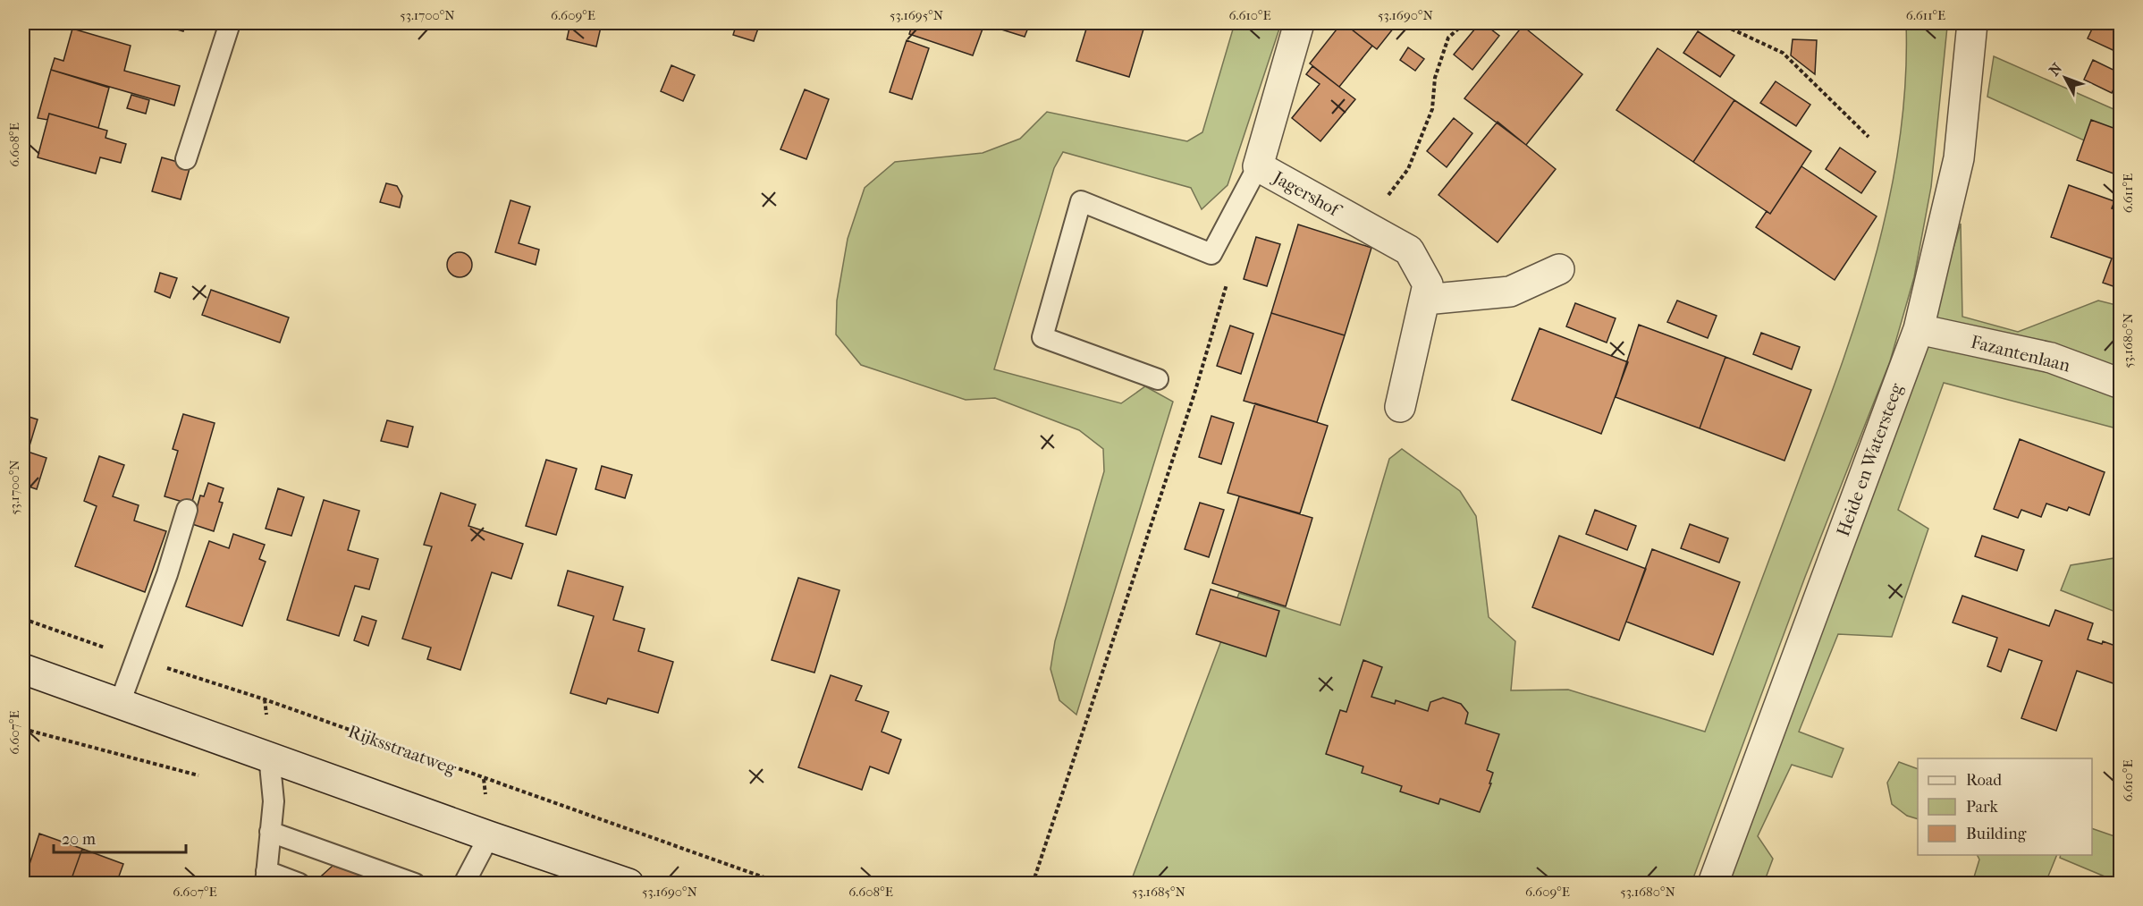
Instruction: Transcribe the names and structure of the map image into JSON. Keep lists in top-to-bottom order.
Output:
{
  "streets": {
    "street": ["Jagershof", "Fazantenlaan", "Heide en Watersteeg"],
    "path": ["Rijksstraatweg"]
  },
  "crossings": [
    ["Fazantenlaan", "Heide en Watersteeg"]
  ],
  "legend": ["Road", "Park", "Building"],
  "scale_bar": "20 m",
  "north": "top left",
  "coordinates": [
    "53.1700°N",
    "6.609°E",
    "53.1695°N",
    "6.610°E",
    "53.1690°N",
    "6.611°E",
    "6.608°E",
    "53.1680°N",
    "6.607°E",
    "53.1685°N"
  ]
}
